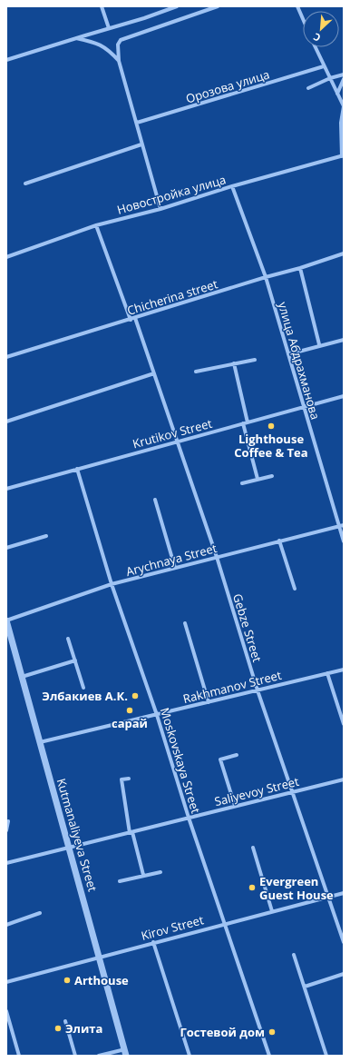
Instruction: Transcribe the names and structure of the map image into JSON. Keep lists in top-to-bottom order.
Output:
{
  "streets": {
    "street": [
      "Орозова улица",
      "Новостройка улица",
      "Chicherina street",
      "улица Абдрахманова",
      "Krutikov Street",
      "Arychnaya Street",
      "Gebze Street",
      "Rakhmanov Street",
      "Moskovskaya Street",
      "Saliyevoy Street",
      "Kutmanaliyeva Street",
      "Kirov Street"
    ]
  },
  "crossings": [
    ["Новостройка улица", "улица Абдрахманова"],
    ["Новостройка улица", "Gebze Street"],
    ["Chicherina street", "улица Абдрахманова"],
    ["Chicherina street", "Gebze Street"],
    ["улица Абдрахманова", "Krutikov Street"],
    ["улица Абдрахманова", "Arychnaya Street"],
    ["Krutikov Street", "Gebze Street"],
    ["Krutikov Street", "Moskovskaya Street"],
    ["Arychnaya Street", "Gebze Street"],
    ["Arychnaya Street", "Moskovskaya Street"],
    ["Arychnaya Street", "Kutmanaliyeva Street"],
    ["Gebze Street", "Rakhmanov Street"],
    ["Gebze Street", "Saliyevoy Street"],
    ["Gebze Street", "Kirov Street"],
    ["Rakhmanov Street", "Moskovskaya Street"],
    ["Rakhmanov Street", "Kutmanaliyeva Street"],
    ["Moskovskaya Street", "Saliyevoy Street"],
    ["Moskovskaya Street", "Kirov Street"],
    ["Saliyevoy Street", "Kutmanaliyeva Street"],
    ["Kutmanaliyeva Street", "Kirov Street"]
  ],
  "places": [
    "Lighthouse Coffee & Tea",
    "Элбакиев А.К.",
    "сарай",
    "Evergreen Guest House",
    "Arthouse",
    "Элита",
    "Гостевой дом"
  ],
  "north": "bottom left"
}
